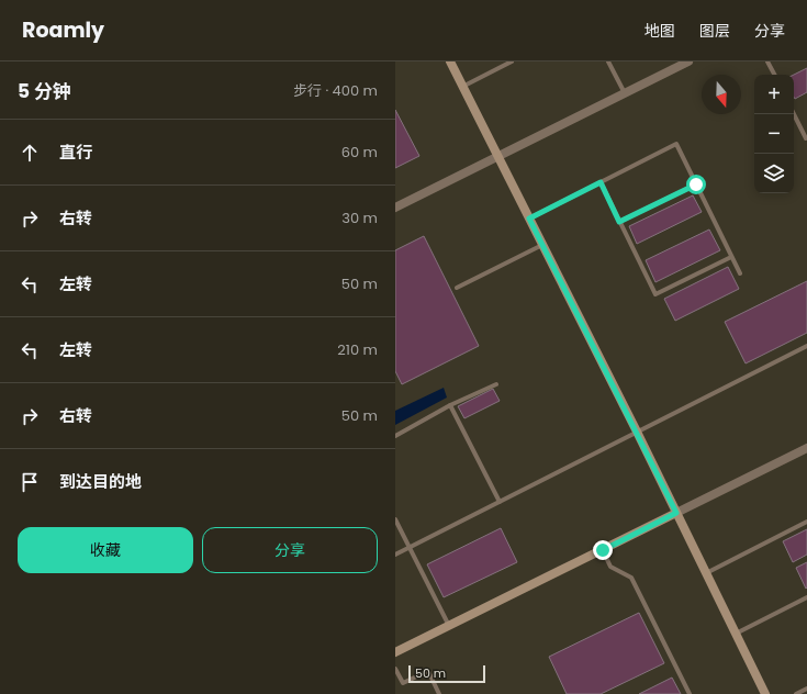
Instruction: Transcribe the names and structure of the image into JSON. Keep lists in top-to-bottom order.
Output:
{
  "scale_bar": "50 m",
  "north": "bottom",
  "page": {
    "header": "Roamly",
    "nav": ["地图", "图层", "分享"],
    "heading": ["5 分钟", "步行 · 400 m"],
    "map_buttons": ["+", "−"],
    "list": [
      ["直行", "60 m"],
      ["右转", "30 m"],
      ["左转", "50 m"],
      ["左转", "210 m"],
      ["右转", "50 m"],
      "到达目的地"
    ],
    "buttons": ["收藏", "分享"],
    "scale": "50 m"
  }
}
